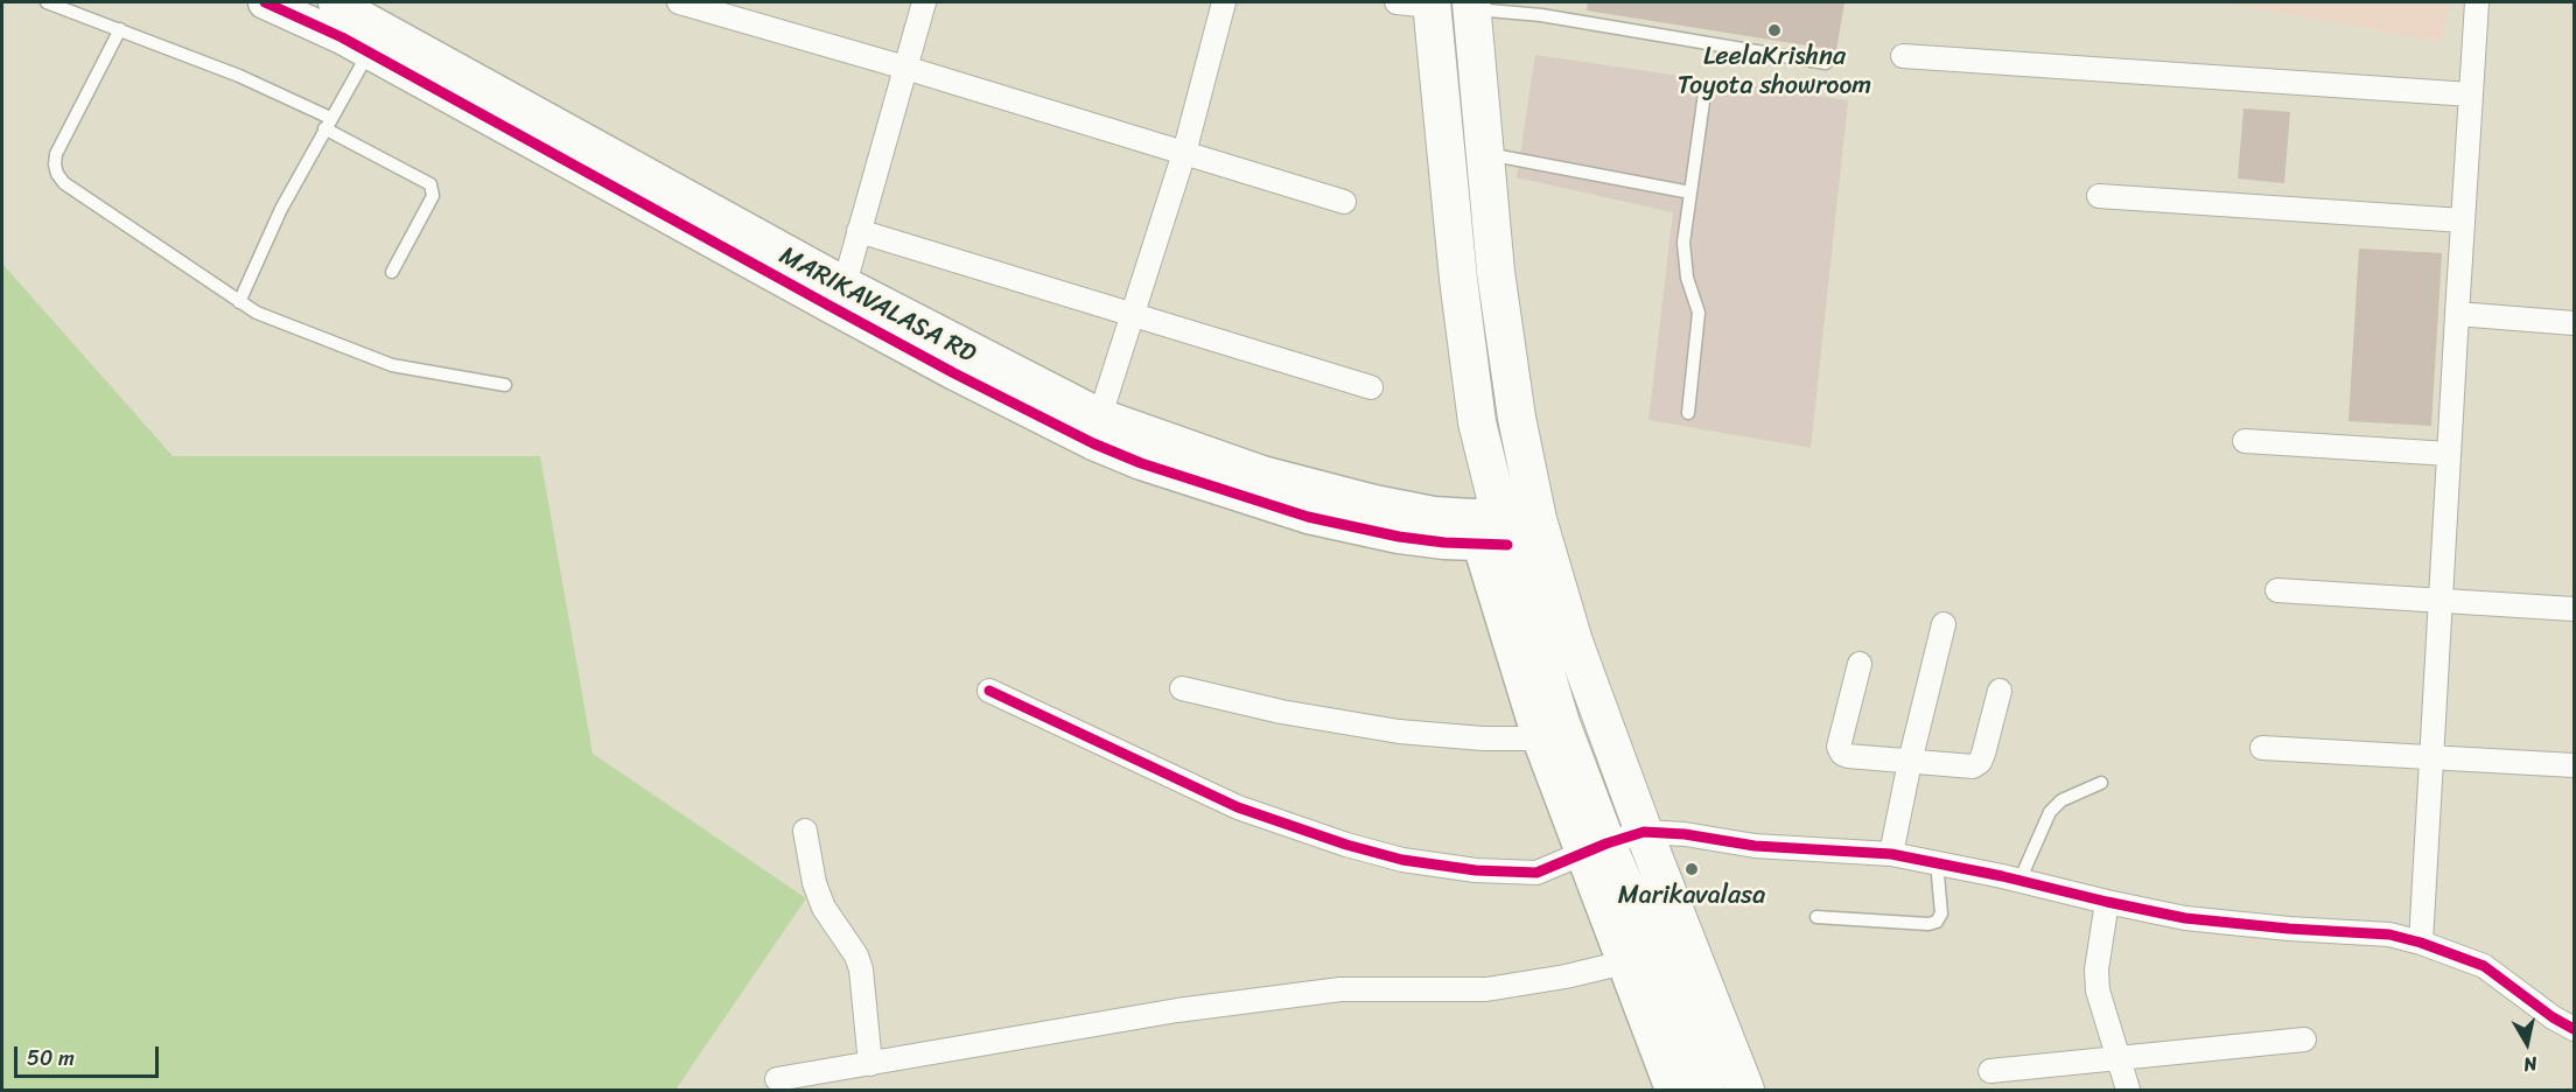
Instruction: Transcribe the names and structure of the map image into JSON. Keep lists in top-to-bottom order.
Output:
{
  "streets": {
    "street": ["MARIKAVALASA RD"]
  },
  "places": ["LeelaKrishna Toyota showroom", "Marikavalasa"],
  "scale_bar": "50 m",
  "north": "bottom"
}
